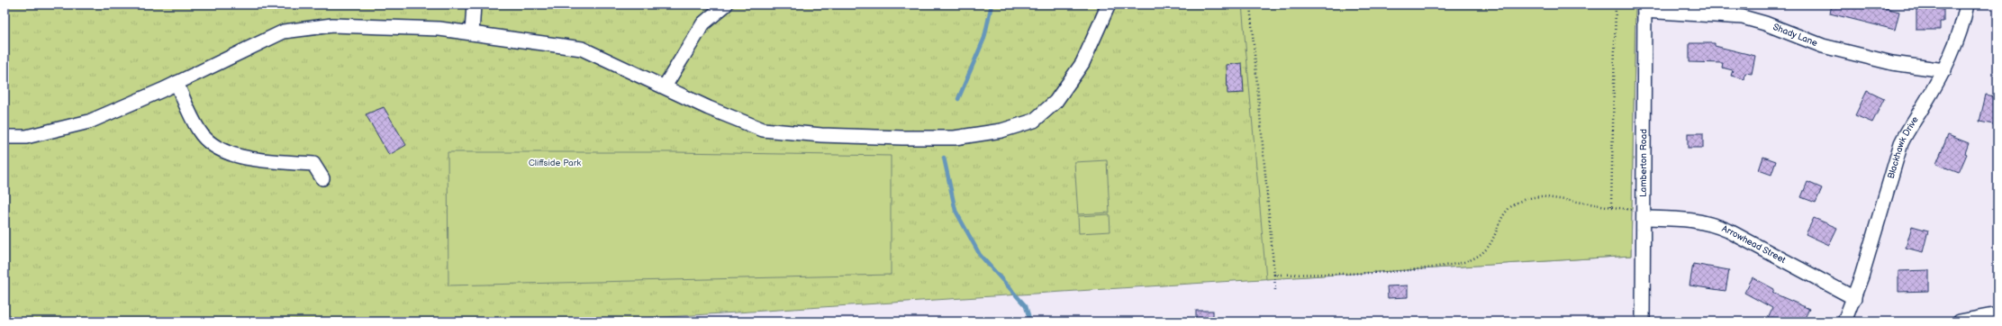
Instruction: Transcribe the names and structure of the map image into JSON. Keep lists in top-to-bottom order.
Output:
{
  "streets": {
    "street": [
      "Shady Lane",
      "Blackhawk Drive",
      "Lamberton Road",
      "Arrowhead Street"
    ]
  },
  "crossings": [
    ["Shady Lane", "Blackhawk Drive"],
    ["Shady Lane", "Lamberton Road"],
    ["Blackhawk Drive", "Arrowhead Street"],
    ["Lamberton Road", "Arrowhead Street"]
  ],
  "parks": ["Cliffside Park"]
}
